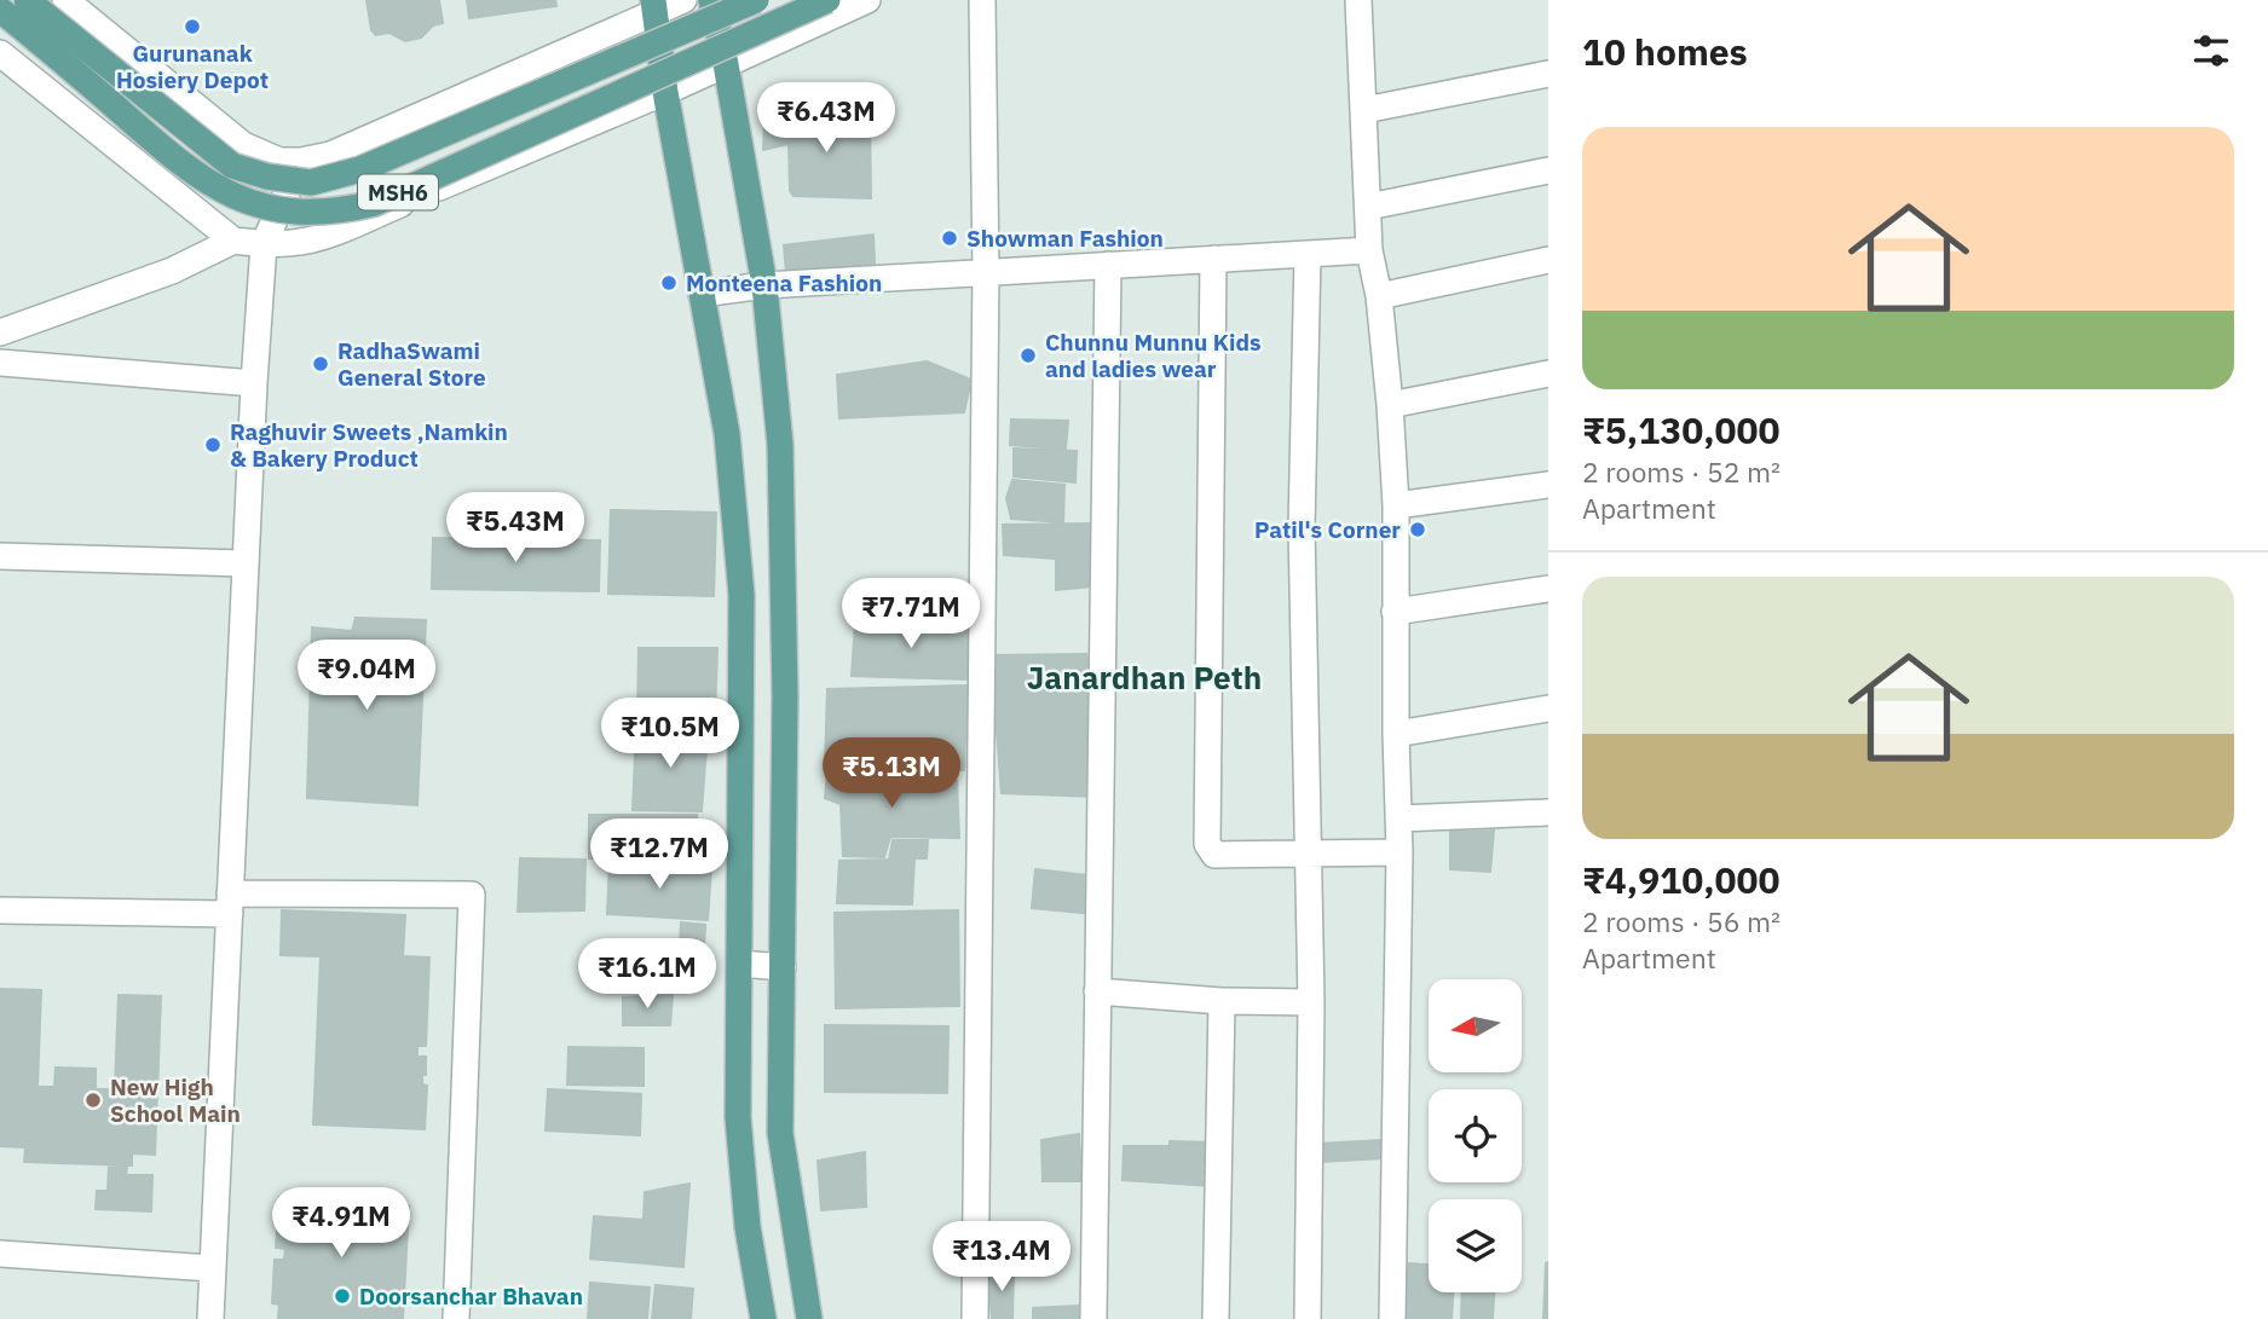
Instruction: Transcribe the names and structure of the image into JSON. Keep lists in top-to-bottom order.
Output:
{
  "streets": {
    "main road": ["MSH6"]
  },
  "districts": ["Janardhan Peth"],
  "places": [
    "Gurunanak Hosiery Depot",
    "Showman Fashion",
    "Monteena Fashion",
    "Chunnu Munnu Kids and ladies wear",
    "RadhaSwami General Store",
    "Raghuvir Sweets ,Namkin & Bakery Product",
    "Patil's Corner",
    "New High School Main",
    "Doorsanchar Bhavan"
  ],
  "north": "left",
  "page": {
    "heading": "10 homes",
    "price": [
      "₹6.43M",
      "₹5.43M",
      "₹7.71M",
      "₹9.04M",
      "₹10.5M",
      "₹5.13M",
      "₹12.7M",
      "₹16.1M",
      "₹4.91M",
      "₹13.4M"
    ],
    "list": [
      {
        "name": "₹5,130,000",
        "note": "2 rooms · 52 m² · Apartment"
      },
      {
        "name": "₹4,910,000",
        "note": "2 rooms · 56 m² · Apartment"
      }
    ]
  }
}
